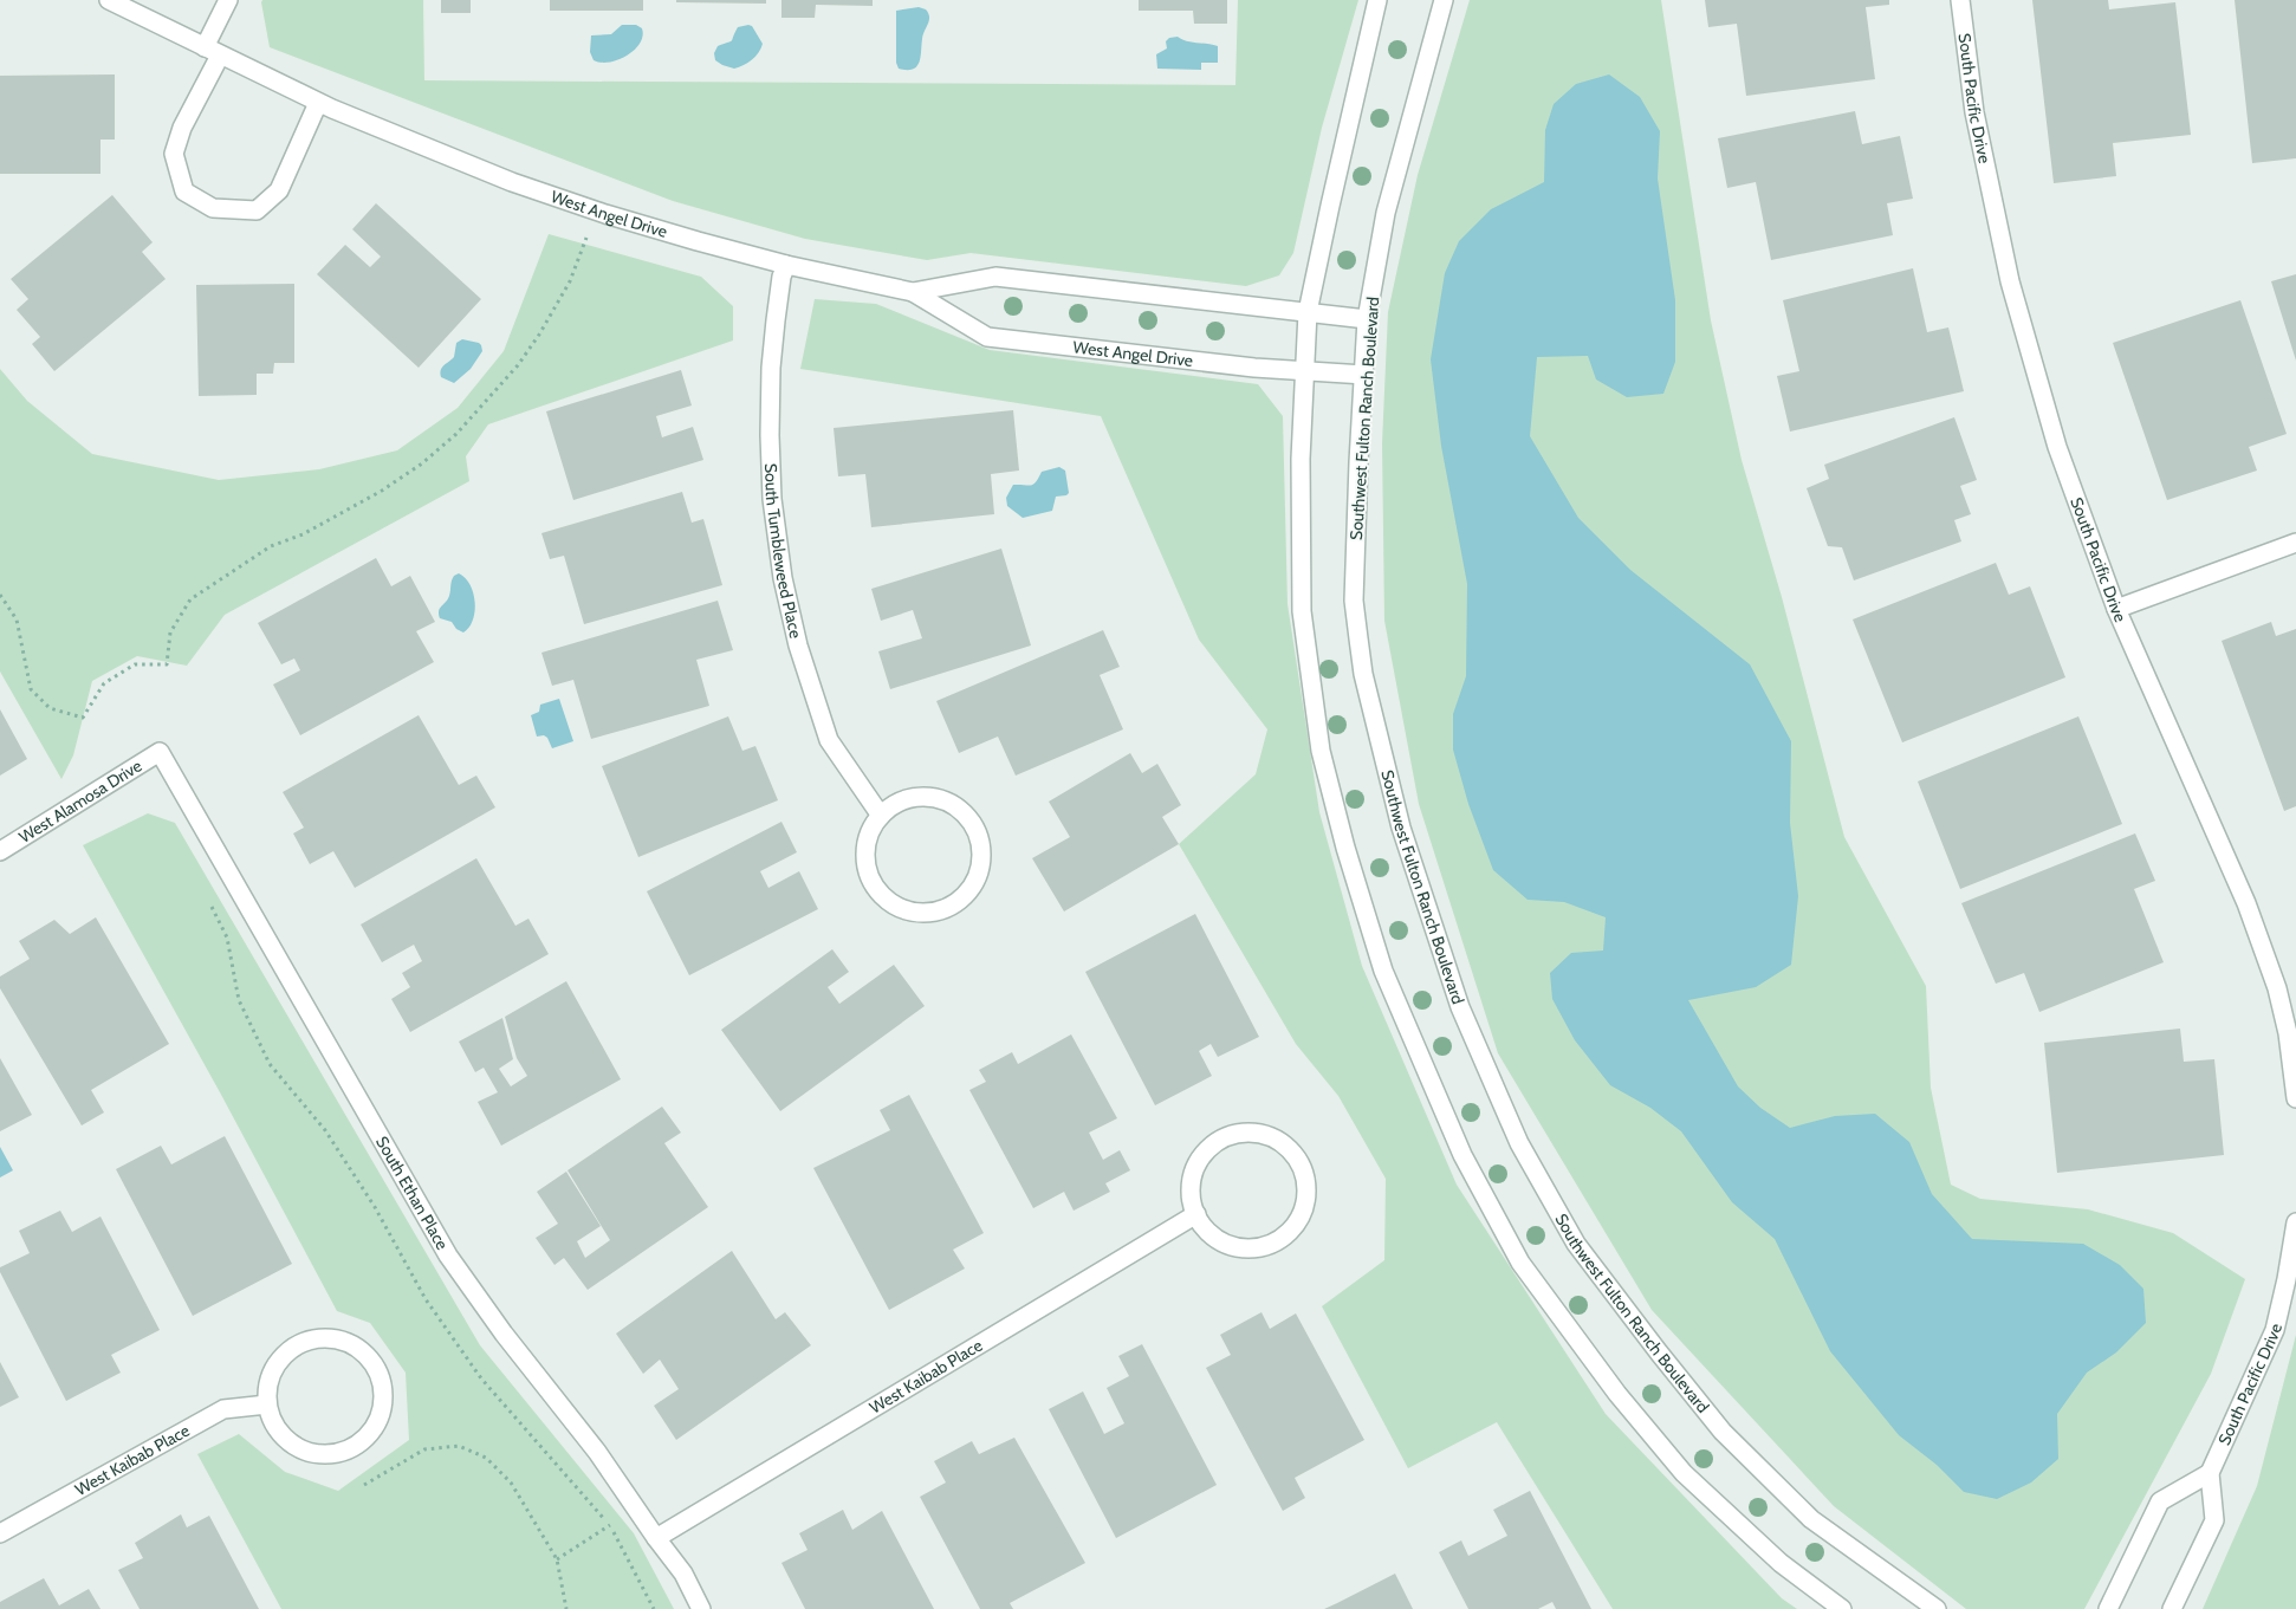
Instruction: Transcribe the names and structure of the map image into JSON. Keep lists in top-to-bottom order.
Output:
{
  "streets": {
    "street": [
      "South Pacific Drive",
      "West Angel Drive",
      "Southwest Fulton Ranch Boulevard",
      "South Tumbleweed Place",
      "West Alamosa Drive",
      "South Ethan Place",
      "West Kaibab Place"
    ]
  },
  "crossings": [
    ["West Angel Drive", "Southwest Fulton Ranch Boulevard"],
    ["West Angel Drive", "South Tumbleweed Place"],
    ["West Alamosa Drive", "South Ethan Place"],
    ["South Ethan Place", "West Kaibab Place"]
  ]
}
